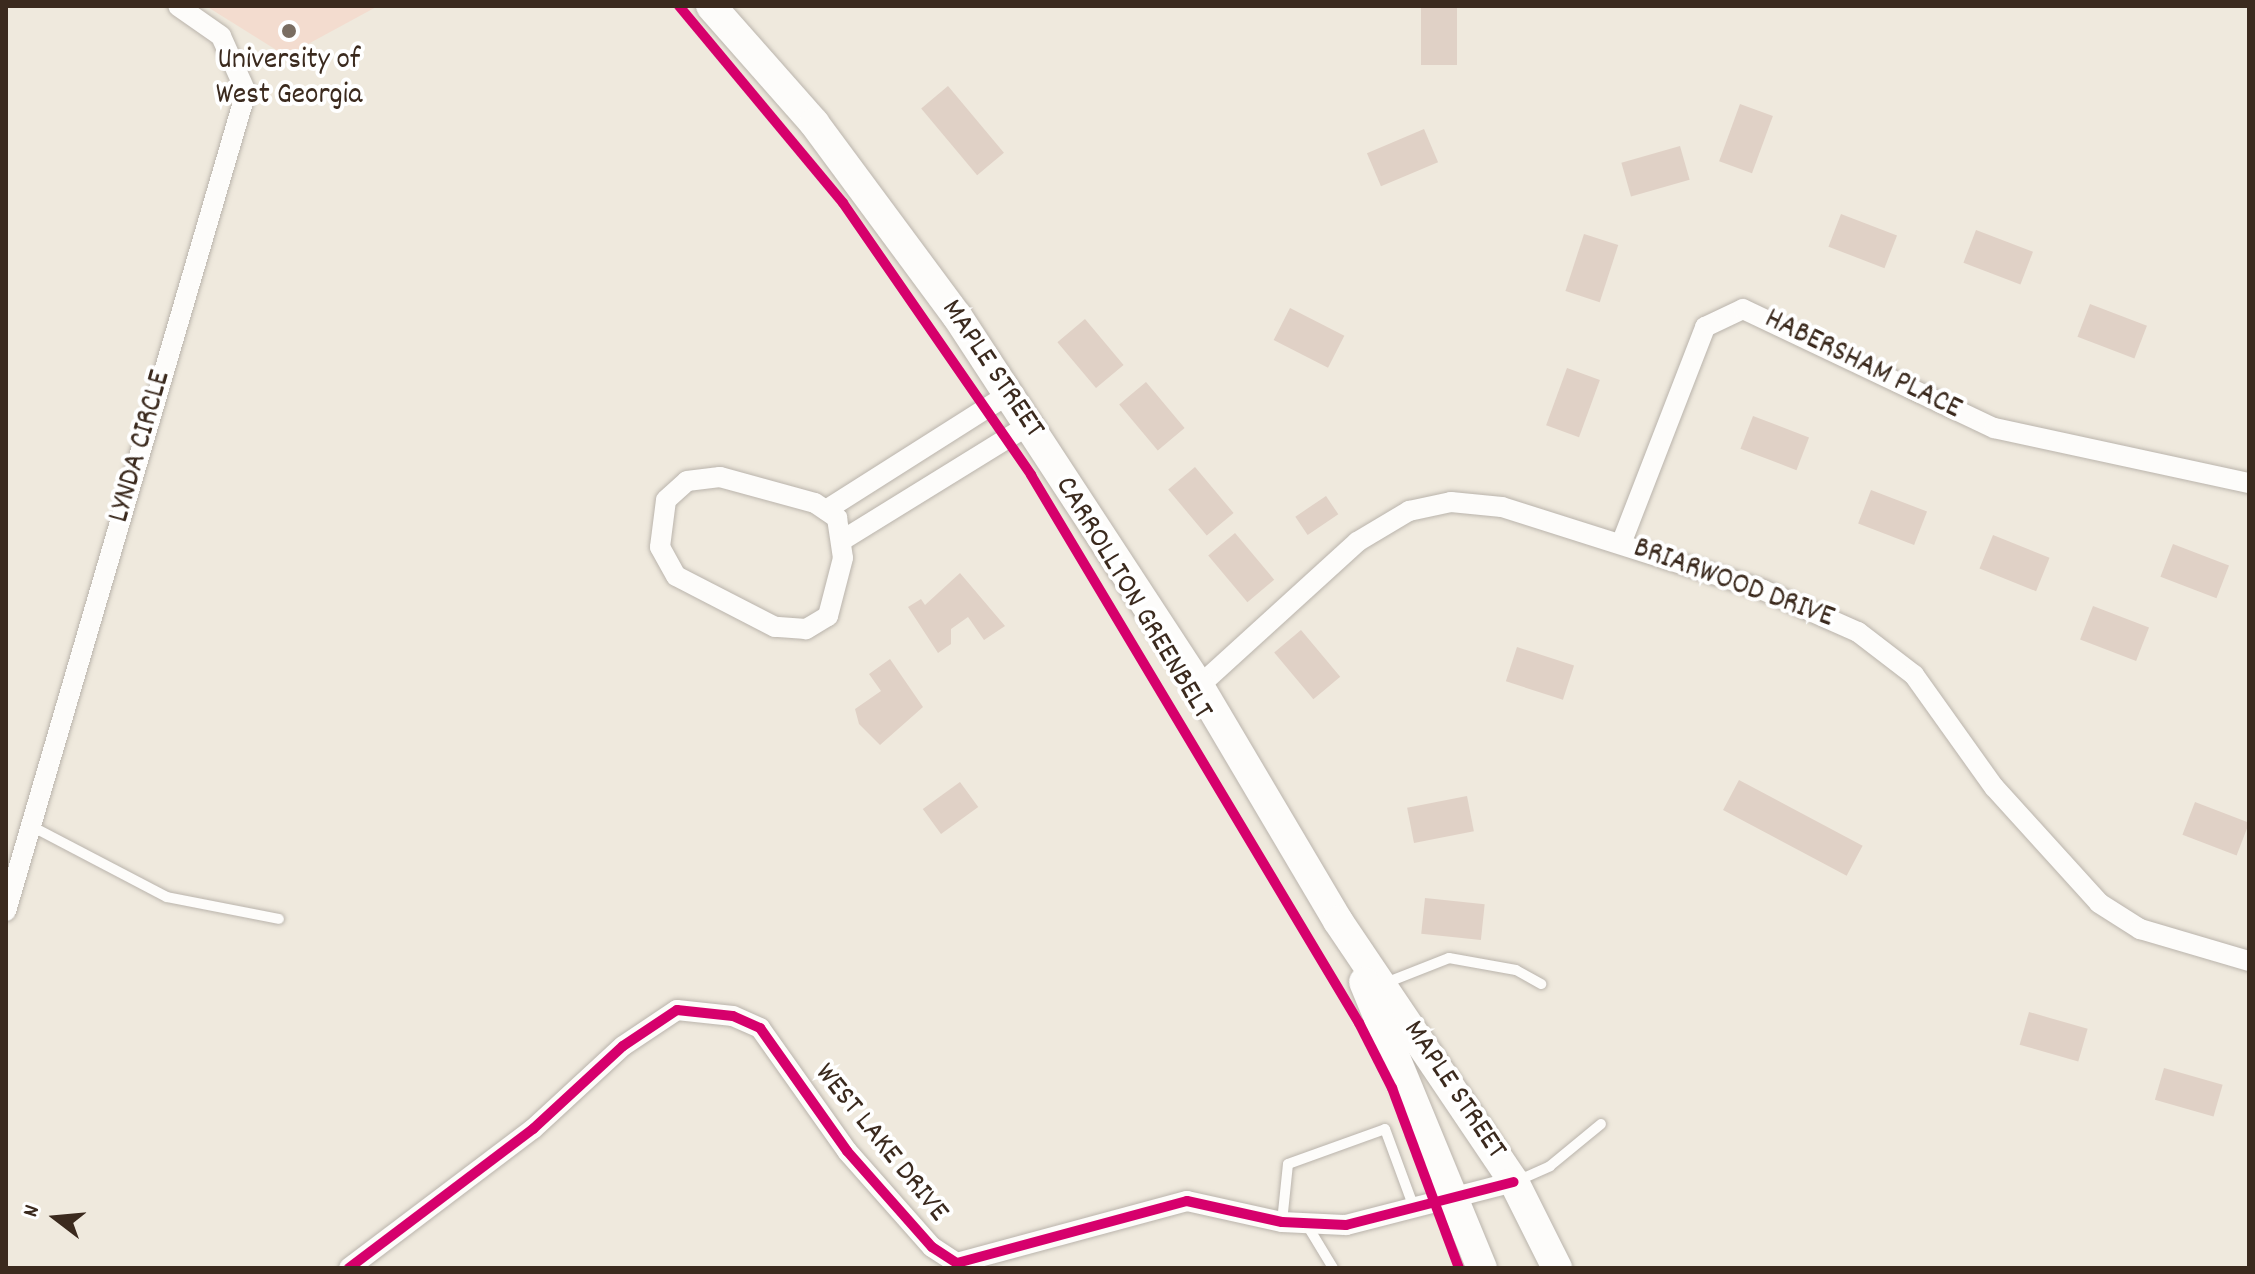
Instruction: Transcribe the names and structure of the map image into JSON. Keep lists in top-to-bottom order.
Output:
{
  "streets": {
    "main road": ["MAPLE STREET"],
    "street": [
      "HABERSHAM PLACE",
      "LYNDA CIRCLE",
      "BRIARWOOD DRIVE",
      "WEST LAKE DRIVE"
    ],
    "cycle path": ["CARROLLTON GREENBELT"]
  },
  "crossings": [
    ["HABERSHAM PLACE", "BRIARWOOD DRIVE"],
    ["MAPLE STREET", "BRIARWOOD DRIVE"],
    ["MAPLE STREET", "WEST LAKE DRIVE"]
  ],
  "places": ["University of West Georgia"],
  "north": "left"
}
